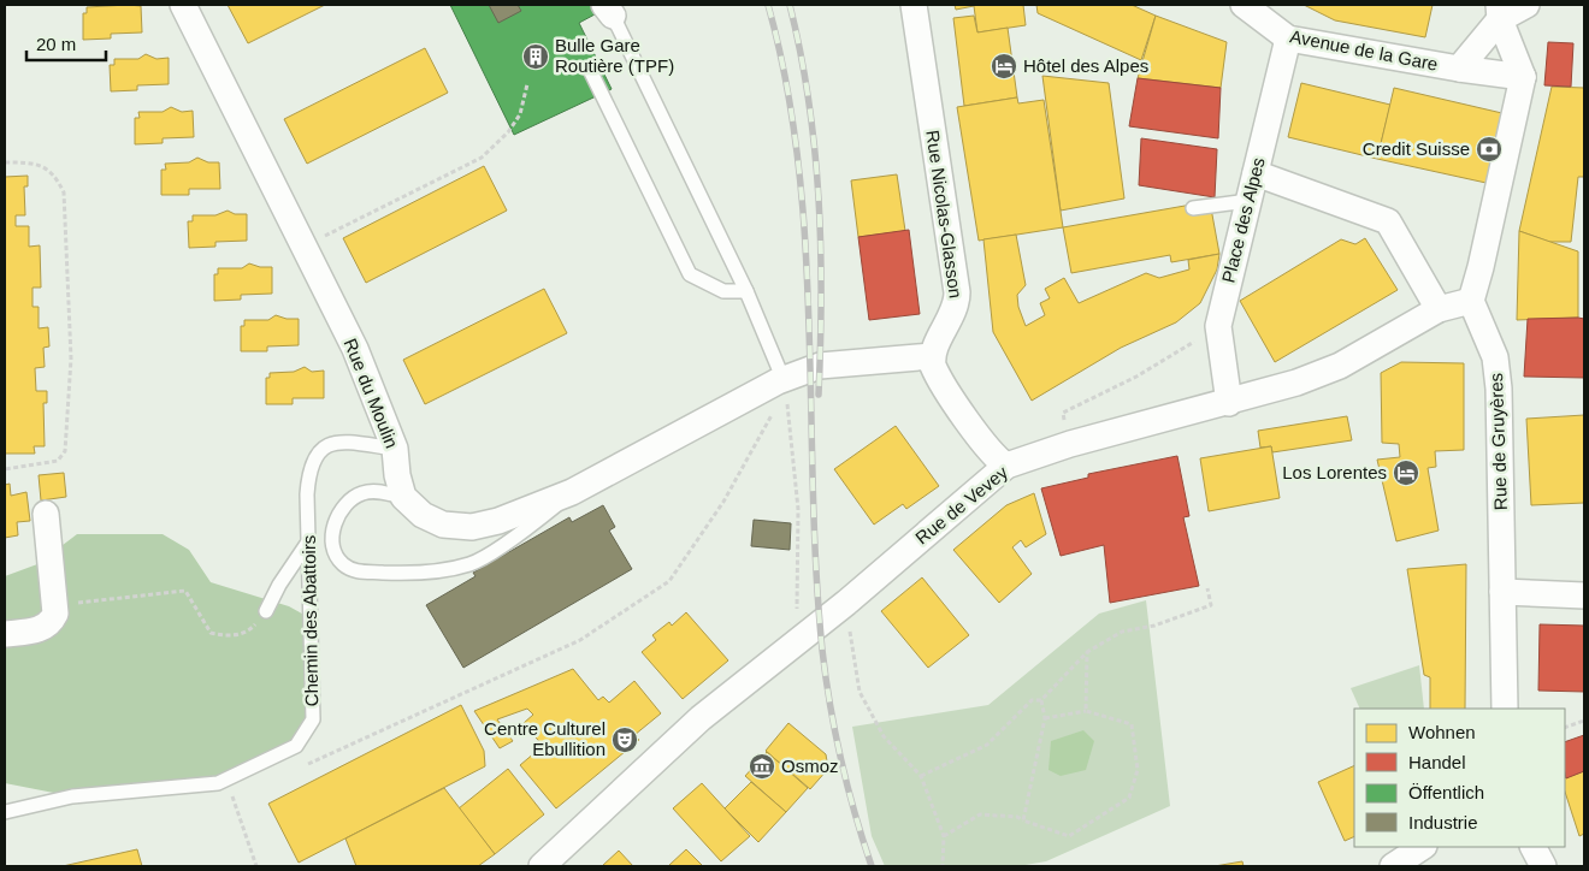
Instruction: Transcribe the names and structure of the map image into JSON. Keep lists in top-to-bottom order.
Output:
{
  "streets": {
    "street": [
      "Avenue de la Gare",
      "Rue Nicolas-Glasson",
      "Place des Alpes",
      "Rue du Moulin",
      "Rue de Gruyères",
      "Rue de Vevey"
    ],
    "lane": ["Chemin des Abattoirs"]
  },
  "crossings": [
    ["Avenue de la Gare", "Place des Alpes"],
    ["Place des Alpes", "Rue de Vevey"],
    ["Rue du Moulin", "Chemin des Abattoirs"],
    ["Rue de Gruyères", "Rue de Vevey"]
  ],
  "places": {
    "building": ["Bulle Gare Routière (TPF)"],
    "hotel": ["Hôtel des Alpes", "Los Lorentes"],
    "bank": ["Credit Suisse"],
    "theatre": ["Centre Culturel Ebullition"],
    "museum": ["Osmoz"]
  },
  "legend": [
    "Wohnen",
    "Handel",
    "Öffentlich",
    "Industrie"
  ],
  "scale_bar": "20 m"
}
